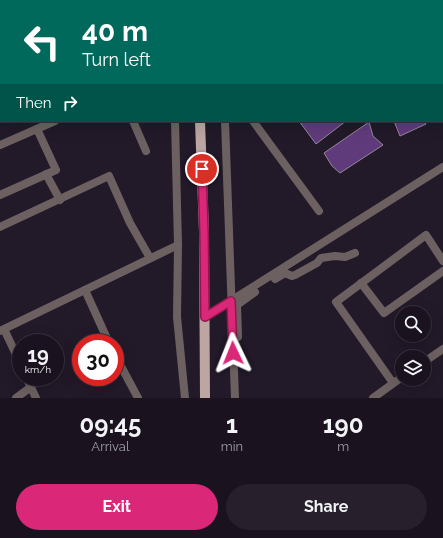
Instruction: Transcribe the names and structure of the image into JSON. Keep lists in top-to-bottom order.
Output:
{
  "page": {
    "turn": ["40 m", "Turn left"],
    "then": "Then",
    "speed": "19 km/h",
    "limit": "30",
    "eta": [
      "09:45",
      "Arrival",
      "1",
      "min",
      "190",
      "m"
    ],
    "buttons": ["Exit", "Share"]
  }
}
